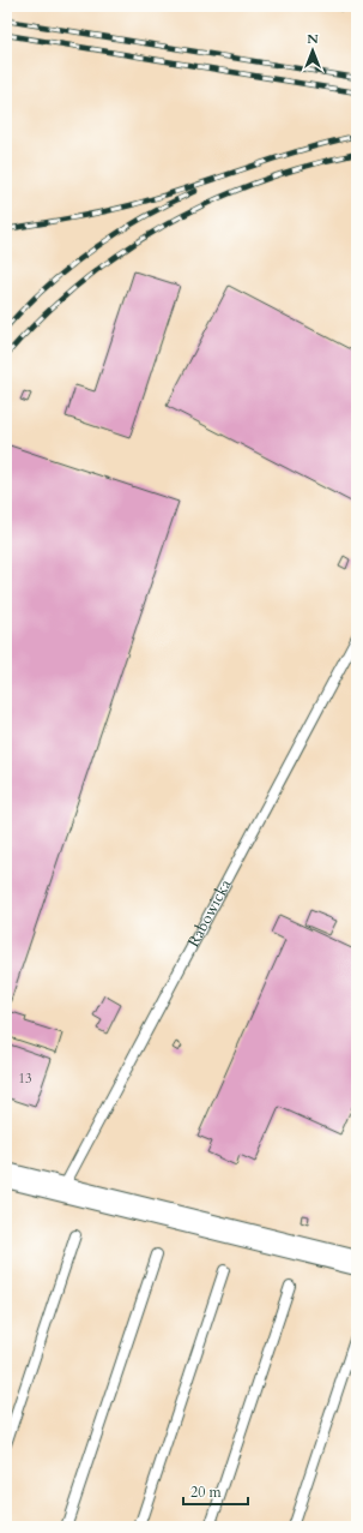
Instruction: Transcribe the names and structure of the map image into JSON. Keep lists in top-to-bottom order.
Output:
{
  "streets": {
    "lane": ["Rabowicka"]
  },
  "house_numbers": ["13"],
  "scale_bar": "20 m",
  "north": "top"
}
